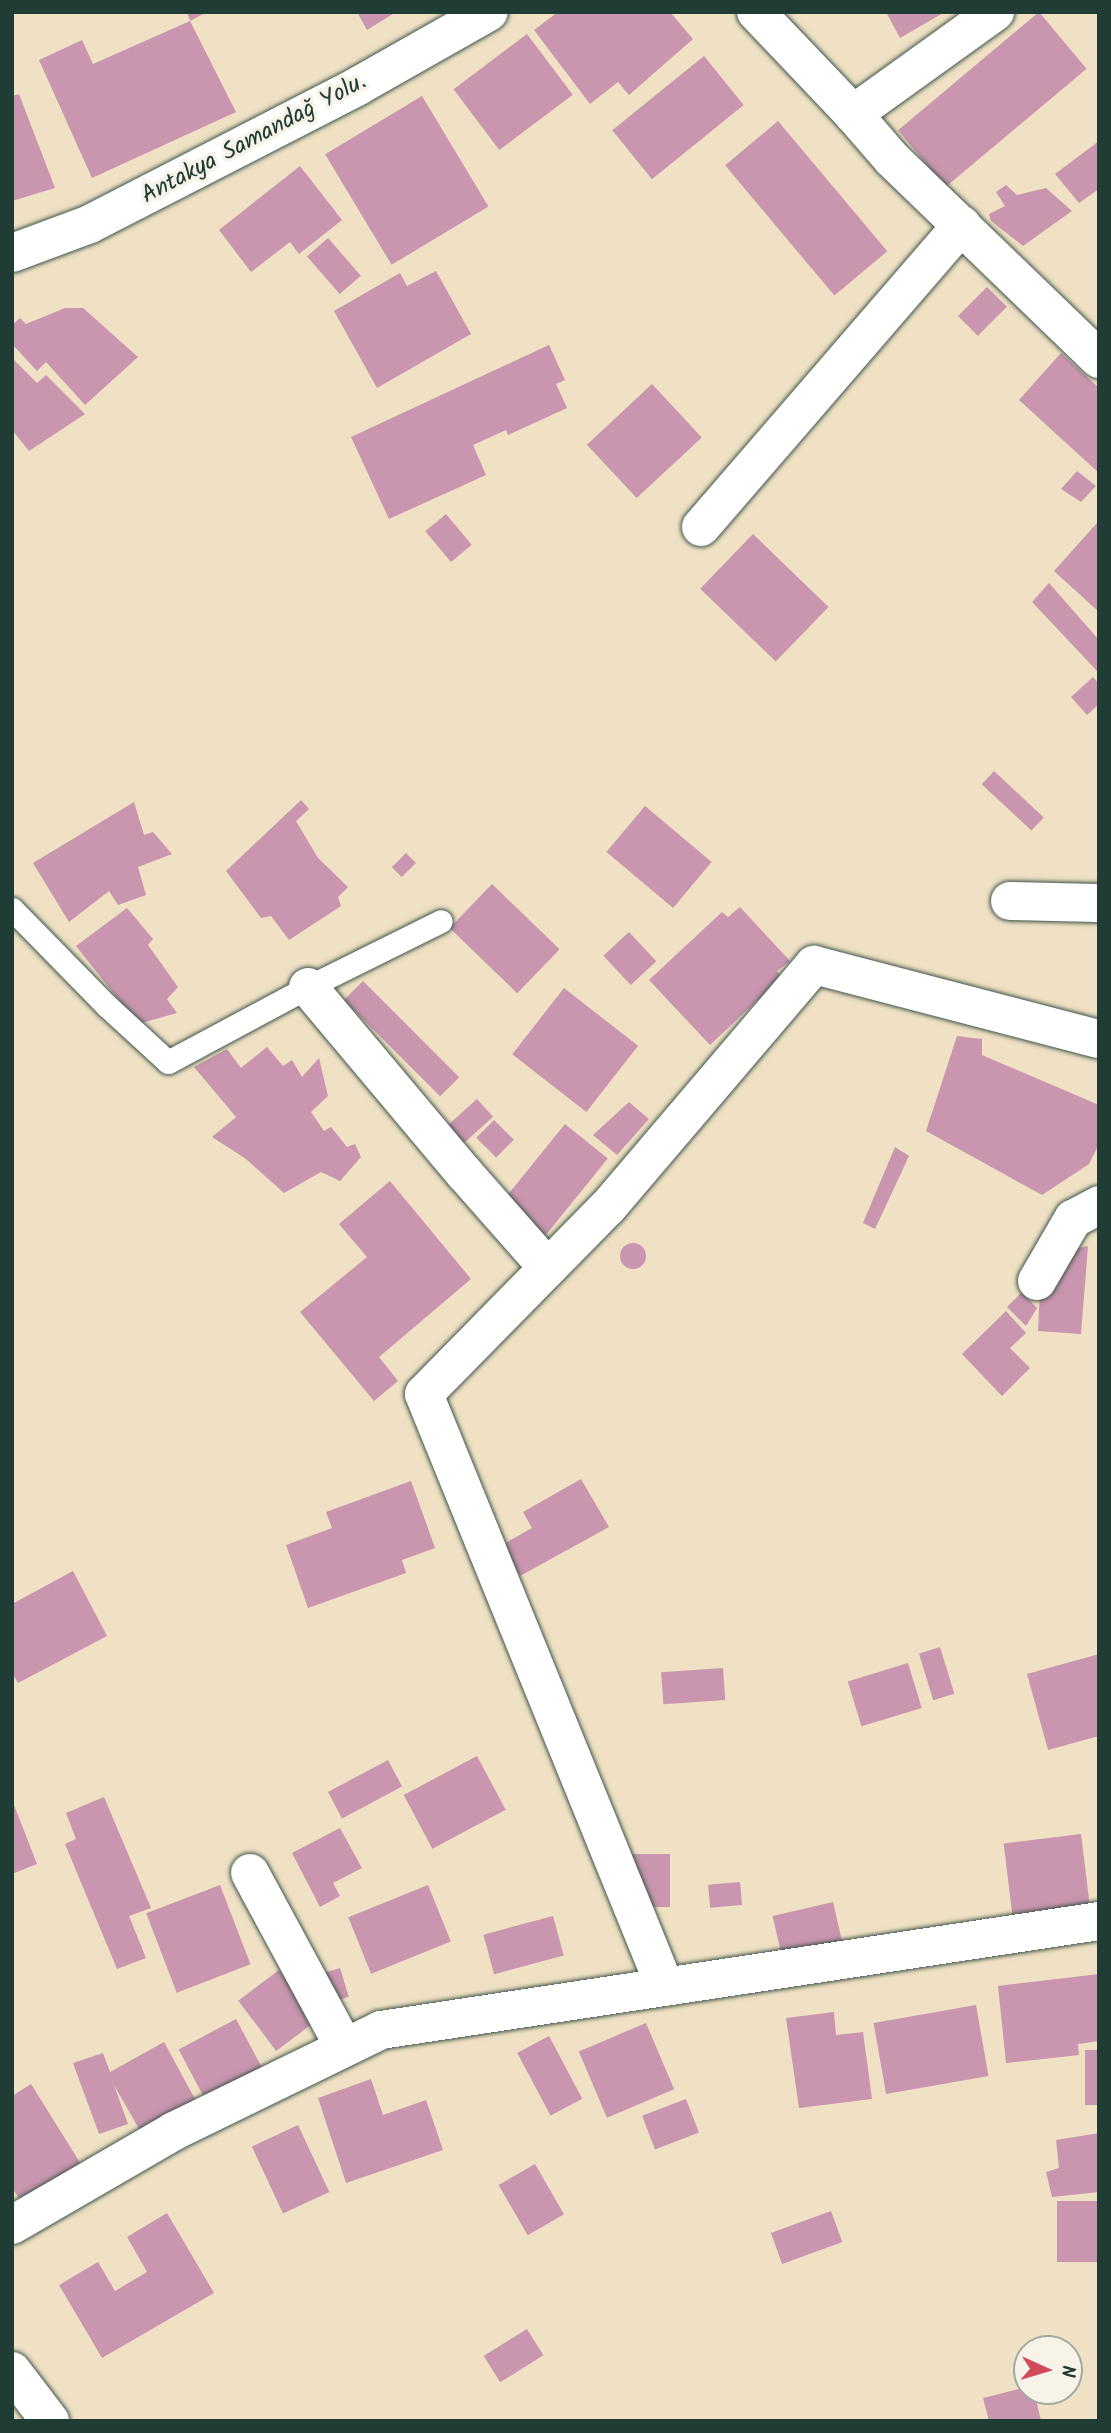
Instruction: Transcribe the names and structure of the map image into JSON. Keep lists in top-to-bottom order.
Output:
{
  "streets": {
    "street": ["Antakya Samandağ Yolu."]
  },
  "north": "right"
}
